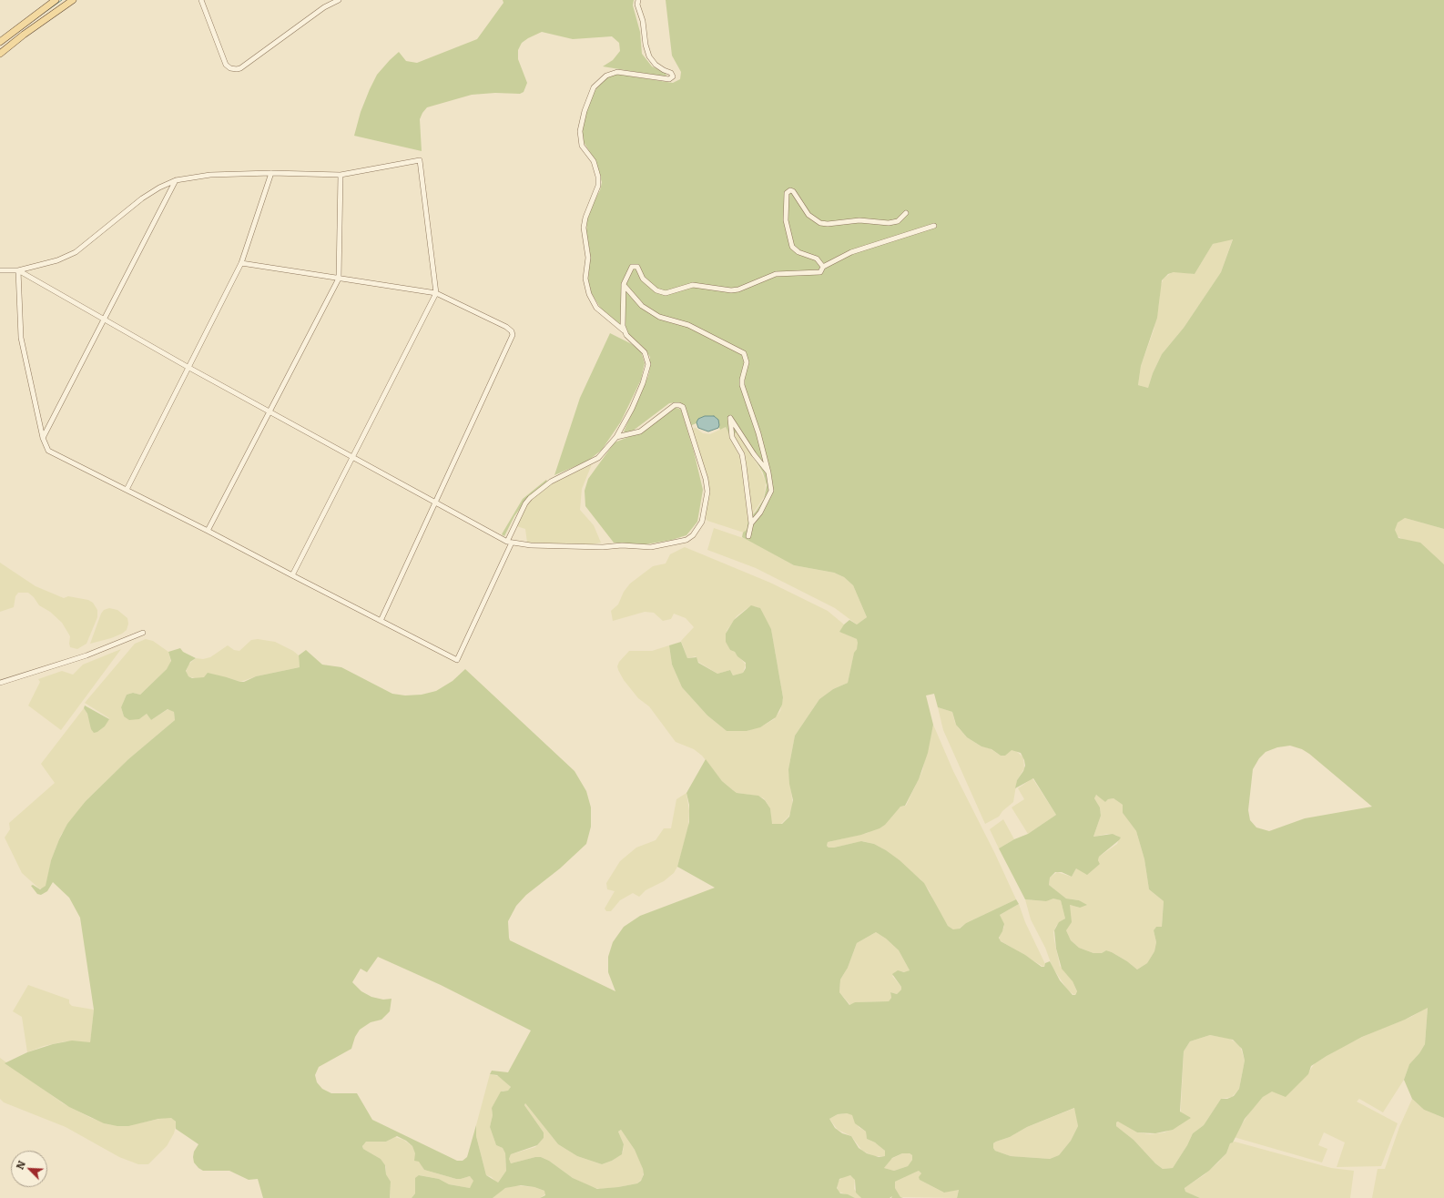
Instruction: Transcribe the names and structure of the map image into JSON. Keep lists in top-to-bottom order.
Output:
{
  "north": "top left"
}
